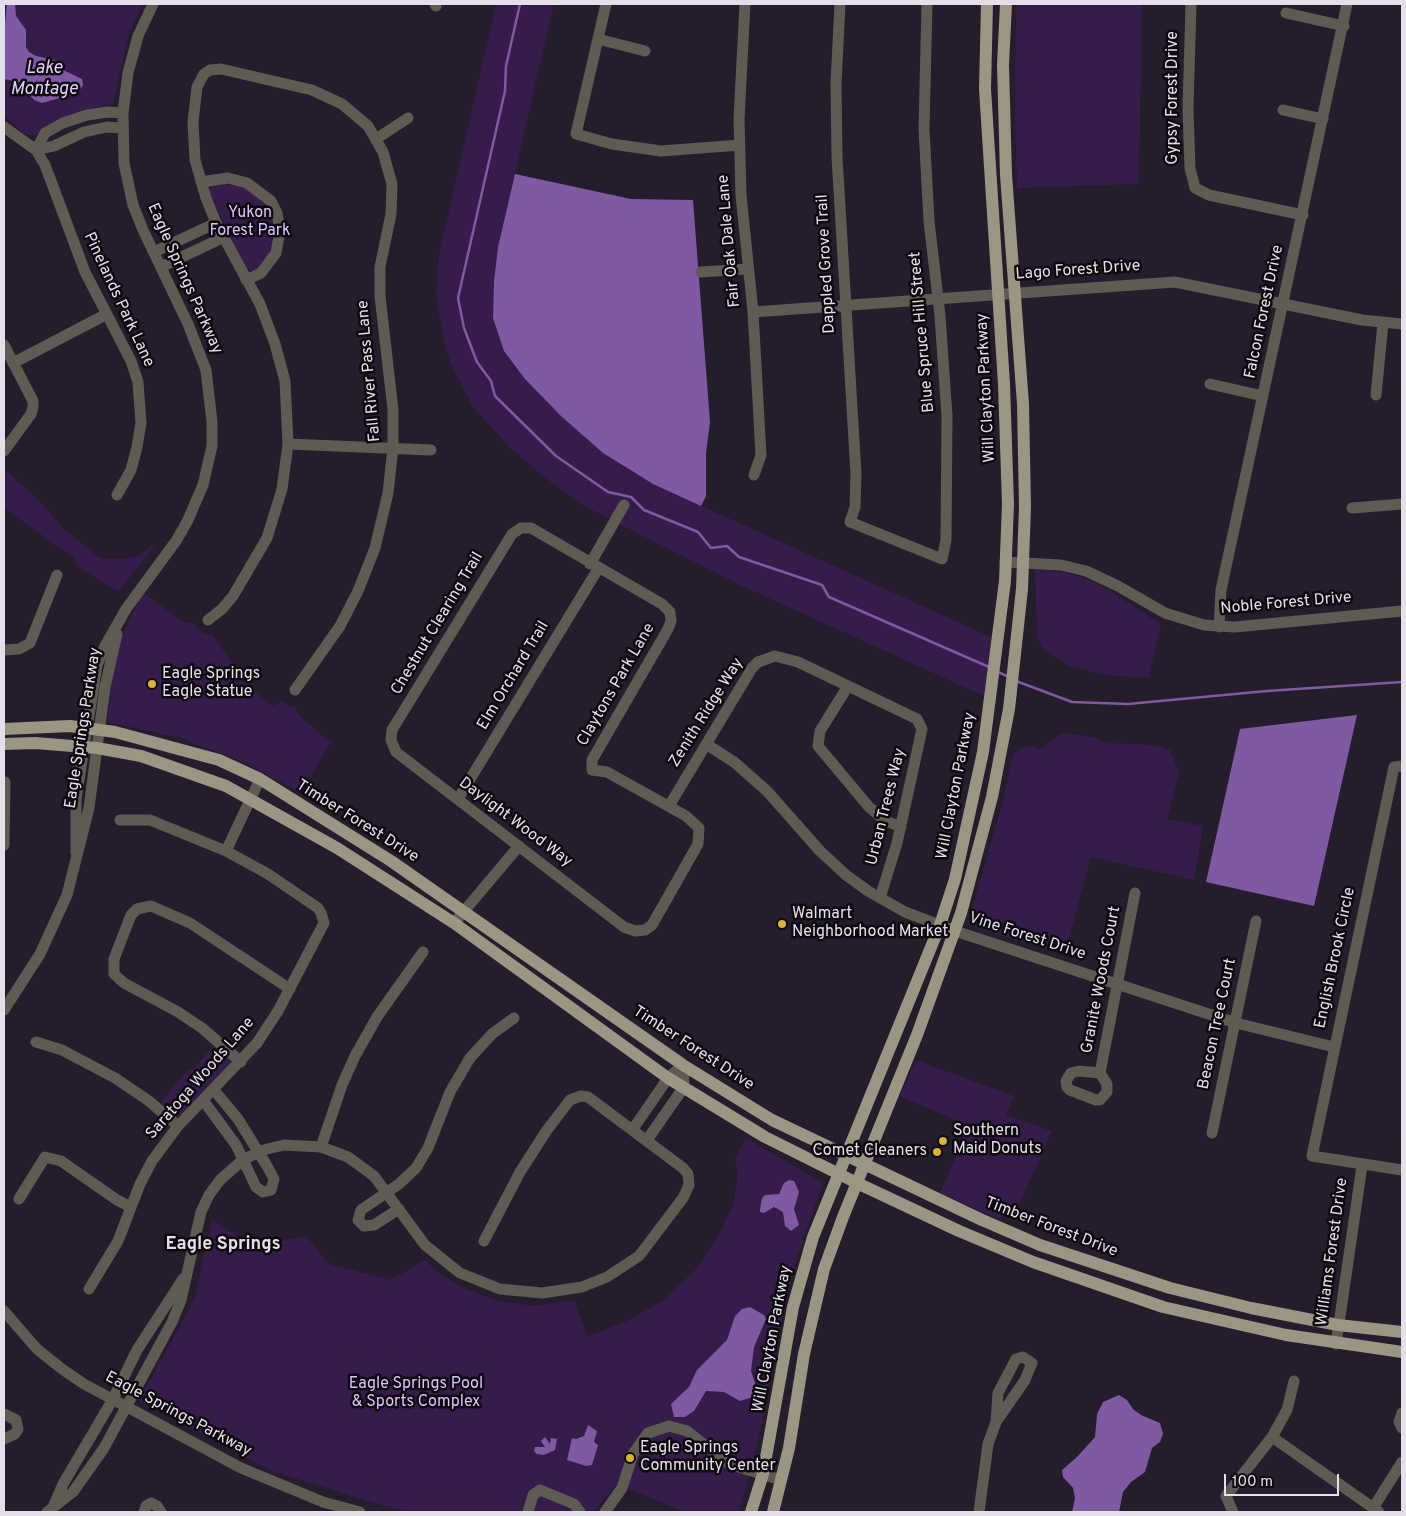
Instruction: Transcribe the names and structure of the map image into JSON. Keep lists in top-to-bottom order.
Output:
{
  "streets": {
    "main road": ["Will Clayton Parkway", "Timber Forest Drive"],
    "street": [
      "Gypsy Forest Drive",
      "Fair Oak Dale Lane",
      "Dappled Grove Trail",
      "Lago Forest Drive",
      "Eagle Springs Parkway",
      "Pinelands Park Lane",
      "Falcon Forest Drive",
      "Blue Spruce Hill Street",
      "Fall River Pass Lane",
      "Noble Forest Drive",
      "Chestnut Clearing Trail",
      "Elm Orchard Trail",
      "Claytons Park Lane",
      "Zenith Ridge Way",
      "Urban Trees Way",
      "Daylight Wood Way",
      "Vine Forest Drive",
      "English Brook Circle",
      "Granite Woods Court",
      "Beacon Tree Court",
      "Saratoga Woods Lane",
      "Williams Forest Drive"
    ]
  },
  "crossings": [
    ["Gypsy Forest Drive", "Falcon Forest Drive"],
    ["Fair Oak Dale Lane", "Lago Forest Drive"],
    ["Dappled Grove Trail", "Lago Forest Drive"],
    ["Dappled Grove Trail", "Blue Spruce Hill Street"],
    ["Lago Forest Drive", "Falcon Forest Drive"],
    ["Lago Forest Drive", "Blue Spruce Hill Street"],
    ["Lago Forest Drive", "Will Clayton Parkway"],
    ["Eagle Springs Parkway", "Timber Forest Drive"],
    ["Falcon Forest Drive", "Noble Forest Drive"],
    ["Will Clayton Parkway", "Noble Forest Drive"],
    ["Will Clayton Parkway", "Timber Forest Drive"],
    ["Will Clayton Parkway", "Vine Forest Drive"],
    ["Chestnut Clearing Trail", "Elm Orchard Trail"],
    ["Chestnut Clearing Trail", "Claytons Park Lane"],
    ["Chestnut Clearing Trail", "Daylight Wood Way"],
    ["Elm Orchard Trail", "Claytons Park Lane"],
    ["Elm Orchard Trail", "Daylight Wood Way"],
    ["Claytons Park Lane", "Zenith Ridge Way"],
    ["Claytons Park Lane", "Daylight Wood Way"],
    ["Zenith Ridge Way", "Urban Trees Way"],
    ["Zenith Ridge Way", "Daylight Wood Way"],
    ["Zenith Ridge Way", "Vine Forest Drive"],
    ["Urban Trees Way", "Vine Forest Drive"],
    ["Timber Forest Drive", "Williams Forest Drive"],
    ["Vine Forest Drive", "English Brook Circle"],
    ["Vine Forest Drive", "Granite Woods Court"],
    ["Vine Forest Drive", "Beacon Tree Court"],
    ["English Brook Circle", "Williams Forest Drive"]
  ],
  "districts": ["Eagle Springs"],
  "water": ["Lake Montage"],
  "parks": ["Yukon Forest Park", "Eagle Springs Pool & Sports Complex"],
  "places": [
    "Eagle Springs Eagle Statue",
    "Walmart Neighborhood Market",
    "Southern Maid Donuts",
    "Comet Cleaners",
    "Eagle Springs Community Center"
  ],
  "scale_bar": "100 m"
}
